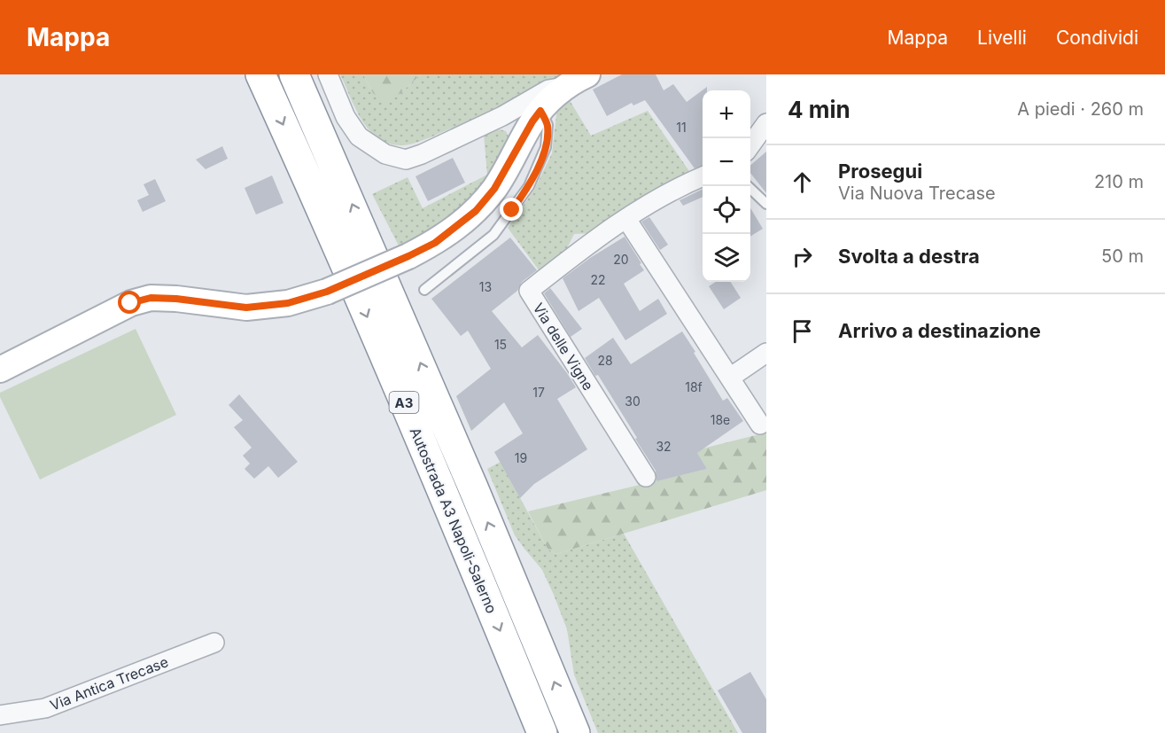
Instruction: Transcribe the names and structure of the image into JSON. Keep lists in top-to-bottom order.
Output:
{
  "streets": {
    "highway": ["A3", "Autostrada A3 Napoli-Salerno"],
    "street": ["Via delle Vigne", "Via Antica Trecase"]
  },
  "house_numbers": [
    "11",
    "20",
    "22",
    "13",
    "15",
    "28",
    "18f",
    "17",
    "30",
    "18e",
    "32",
    "19"
  ],
  "page": {
    "header": "Mappa",
    "nav": ["Mappa", "Livelli", "Condividi"],
    "heading": ["4 min", "A piedi · 260 m"],
    "map_buttons": ["+", "−"],
    "list": [
      ["Prosegui", "Via Nuova Trecase", "210 m"],
      ["Svolta a destra", "50 m"],
      "Arrivo a destinazione"
    ]
  }
}
